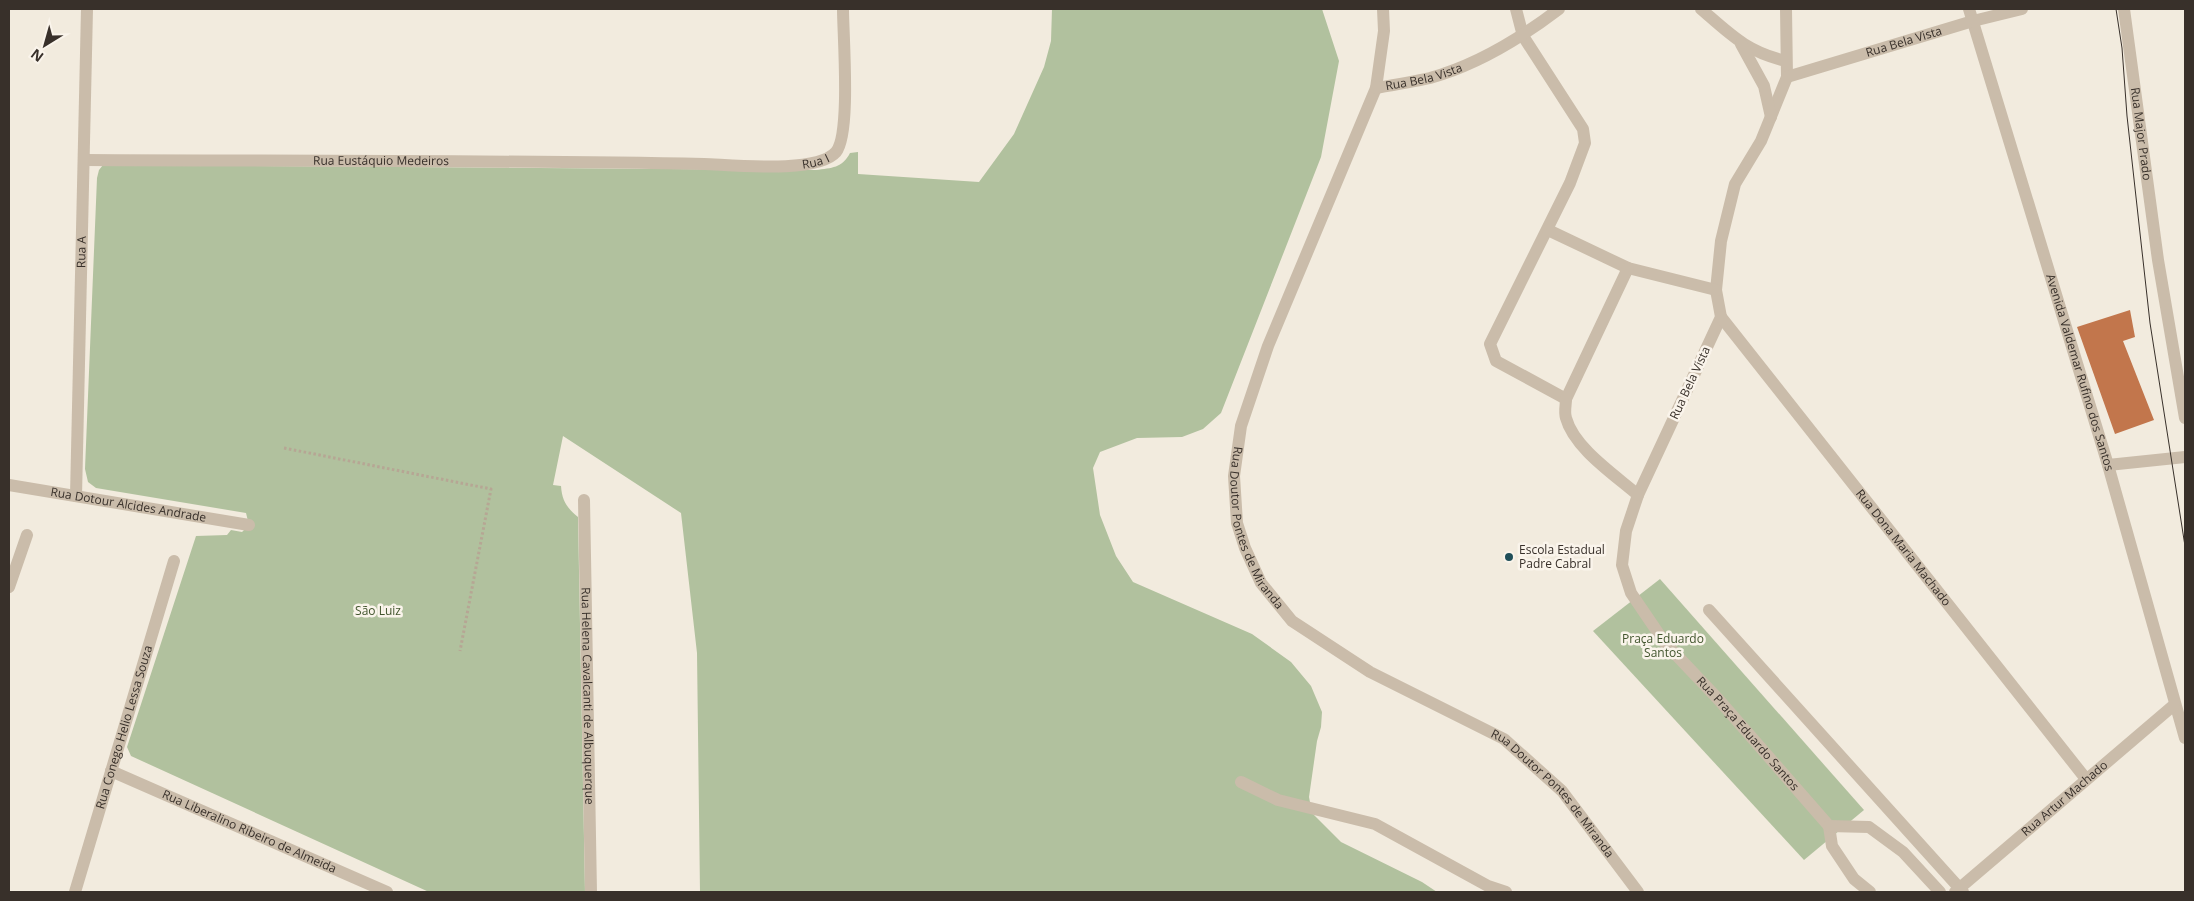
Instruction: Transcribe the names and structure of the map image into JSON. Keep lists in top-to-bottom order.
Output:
{
  "streets": {
    "street": [
      "Rua Bela Vista",
      "Rua Major Prado",
      "Rua I",
      "Rua Eustáquio Medeiros",
      "Rua A",
      "Avenida Valdemar Rufino dos Santos",
      "Rua Dotour Alcides Andrade",
      "Rua Doutor Pontes de Miranda",
      "Rua Dona Maria Machado",
      "Rua Helena Cavalcanti de Albuquerque",
      "Rua Conego Helio Lessa Souza",
      "Rua Praça Eduardo Santos",
      "Rua Artur Machado",
      "Rua Liberalino Ribeiro de Almeida"
    ]
  },
  "crossings": [
    ["Rua Bela Vista", "Avenida Valdemar Rufino dos Santos"],
    ["Rua Bela Vista", "Rua Doutor Pontes de Miranda"],
    ["Rua Bela Vista", "Rua Dona Maria Machado"],
    ["Rua Bela Vista", "Rua Praça Eduardo Santos"],
    ["Rua I", "Rua Eustáquio Medeiros"],
    ["Rua Eustáquio Medeiros", "Rua A"],
    ["Rua A", "Rua Dotour Alcides Andrade"],
    ["Avenida Valdemar Rufino dos Santos", "Rua Artur Machado"],
    ["Rua Dona Maria Machado", "Rua Artur Machado"],
    ["Rua Conego Helio Lessa Souza", "Rua Liberalino Ribeiro de Almeida"]
  ],
  "parks": ["São Luiz", "Praça Eduardo Santos"],
  "places": ["Escola Estadual Padre Cabral"],
  "north": "bottom left"
}
